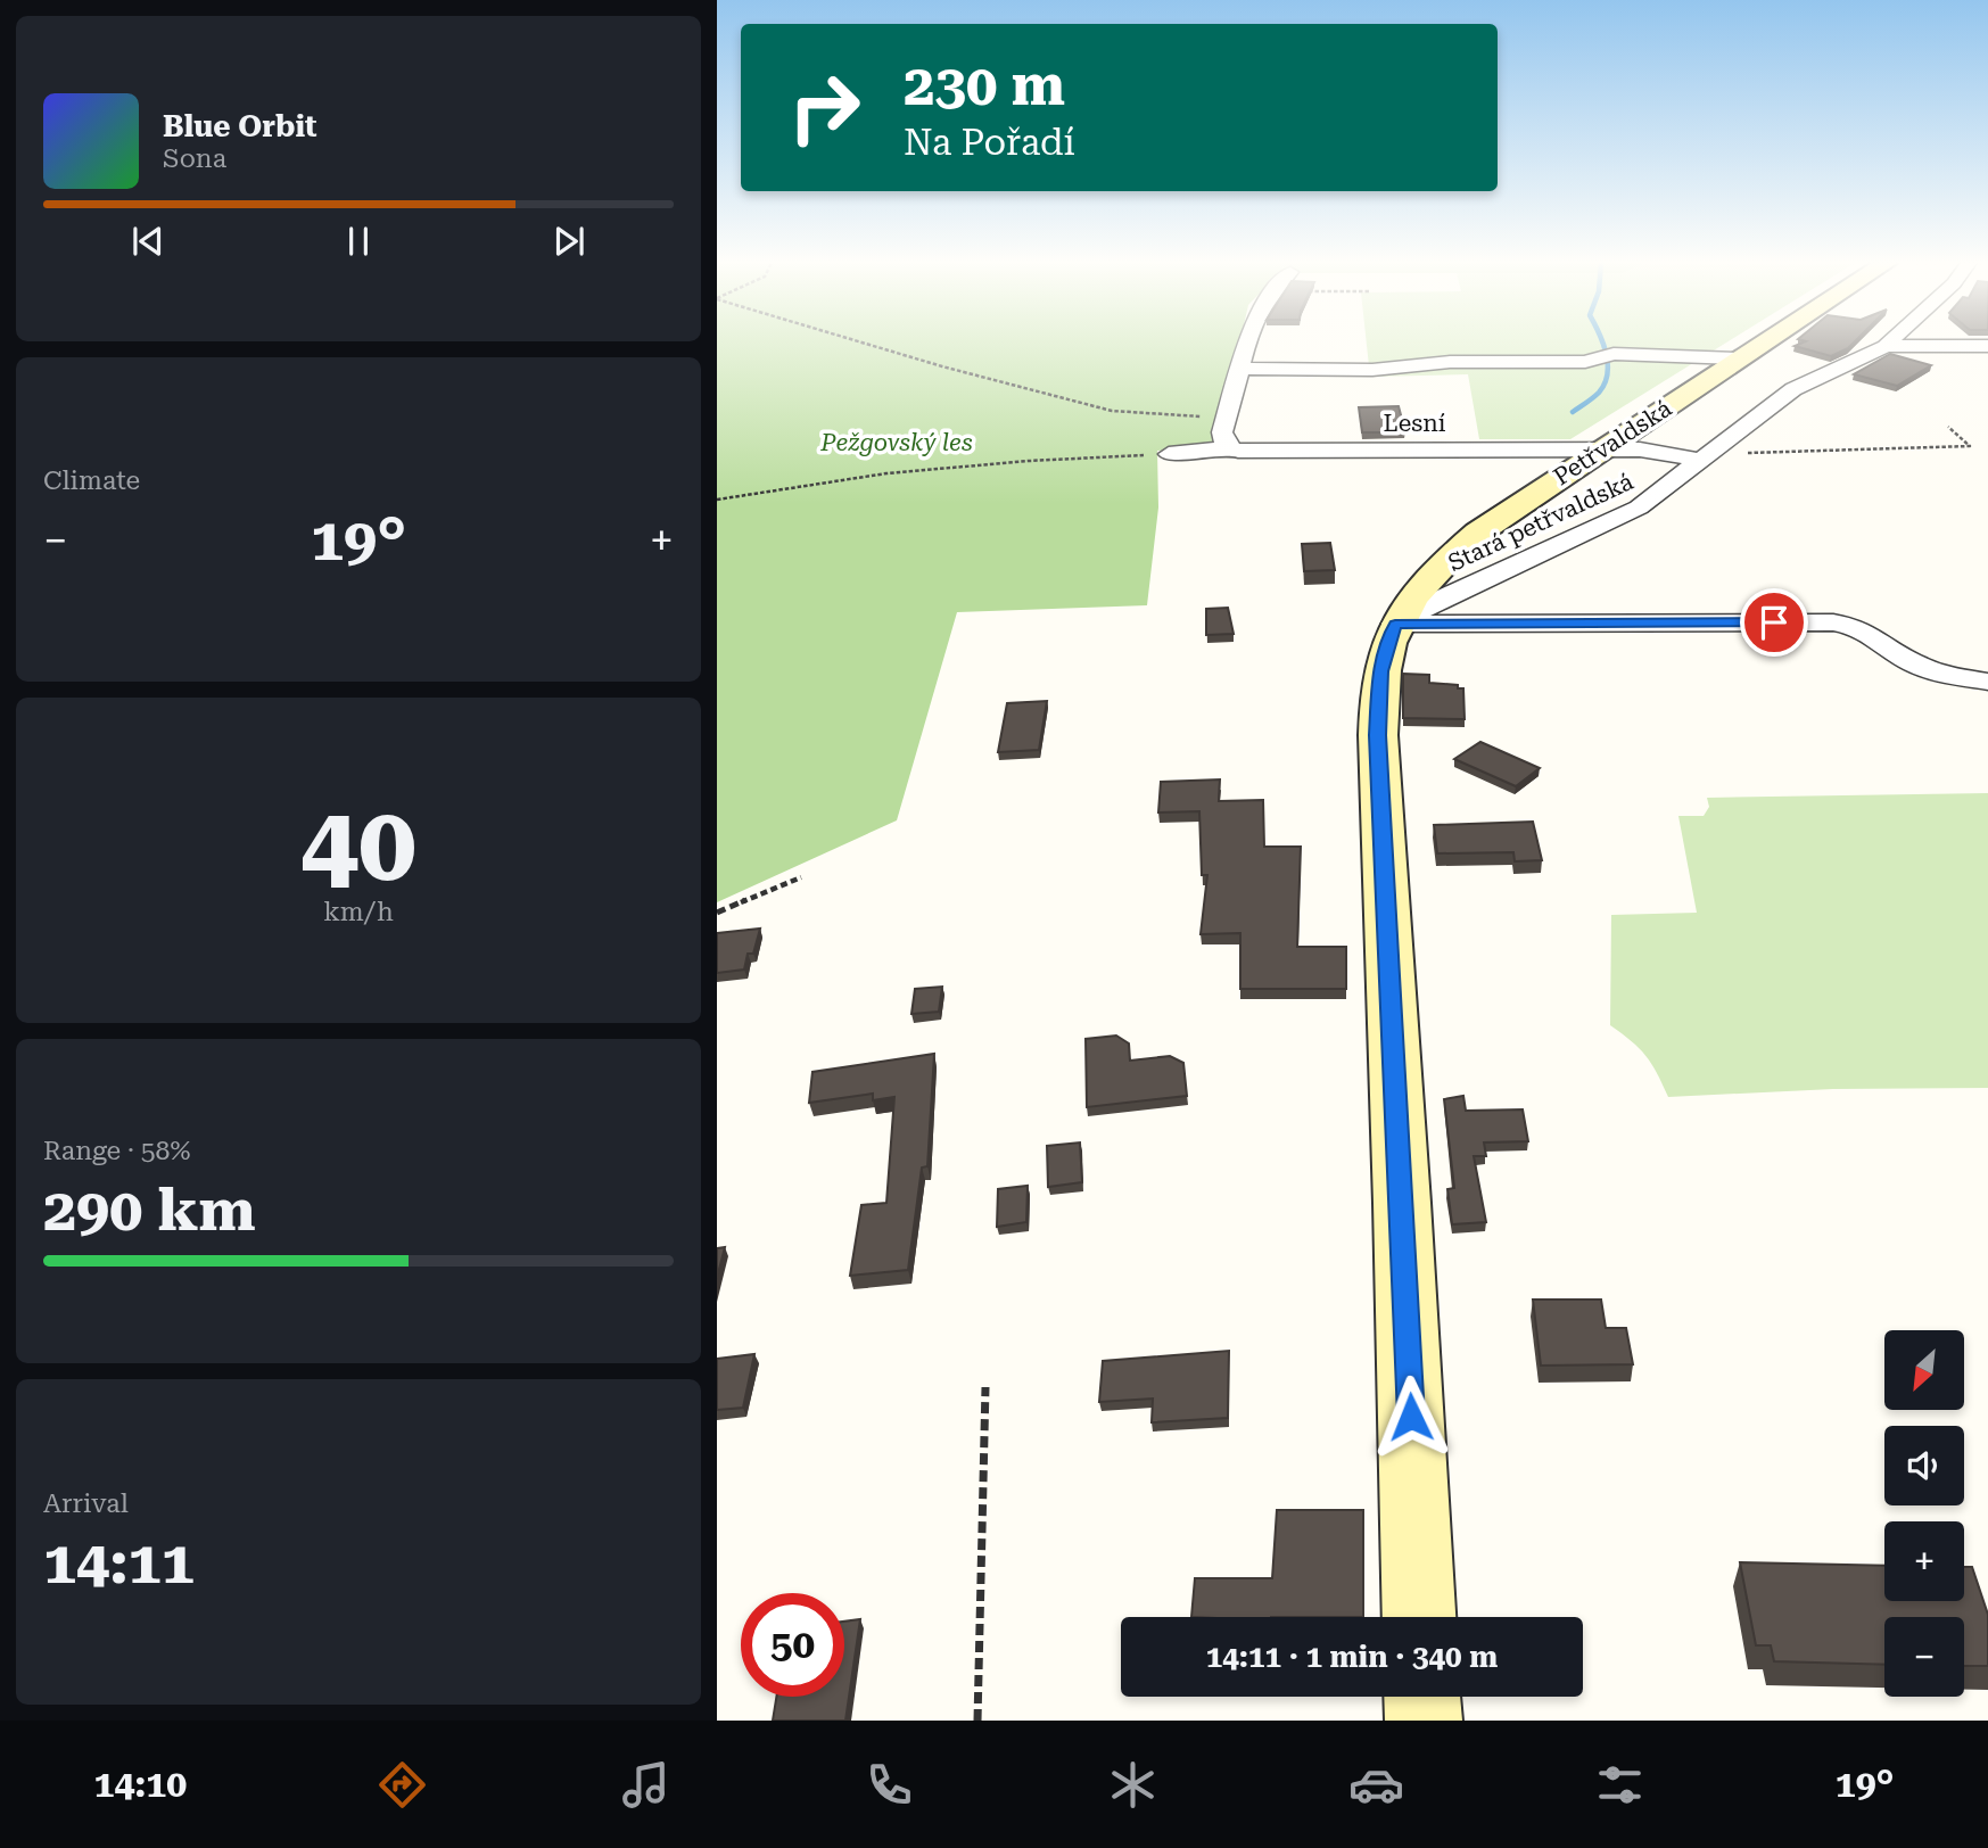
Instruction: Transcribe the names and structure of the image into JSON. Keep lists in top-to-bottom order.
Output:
{
  "streets": {
    "main road": ["Petřvaldská"],
    "street": ["Lesní", "Stará petřvaldská"]
  },
  "crossings": [
    ["Lesní", "Petřvaldská"],
    ["Lesní", "Stará petřvaldská"],
    ["Petřvaldská", "Stará petřvaldská"]
  ],
  "parks": ["Pežgovský les"],
  "north": "bottom left",
  "page": {
    "turn": ["230 m", "Na Pořadí"],
    "song": ["Blue Orbit", "Sona"],
    "tile": [
      "Climate",
      ["40", "km/h"],
      ["Range · 58%", "290 km"],
      ["Arrival", "14:11"]
    ],
    "heat": ["−", "19°", "+"],
    "map_buttons": ["+", "−"],
    "limit": "50",
    "trip": "14:11 · 1 min · 340 m",
    "tabs": ["14:10", "19°"]
  }
}
